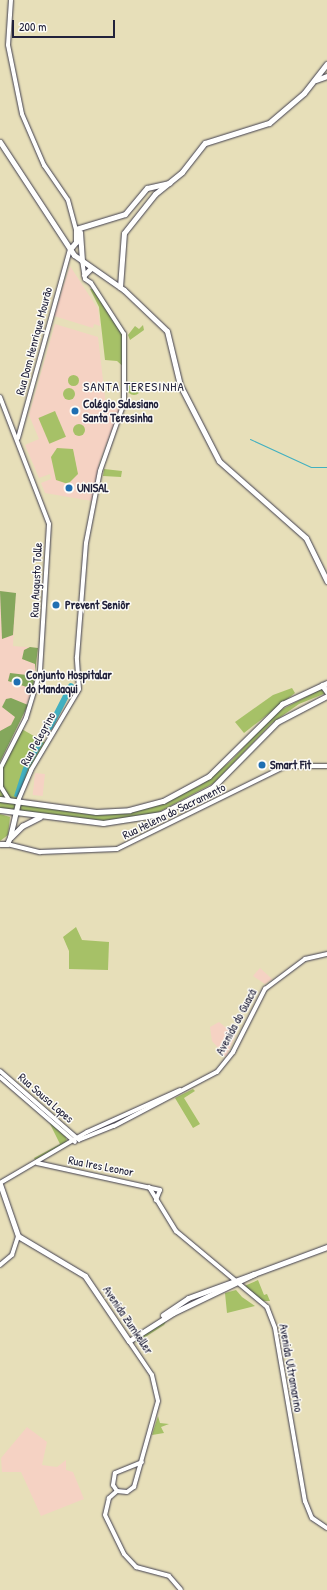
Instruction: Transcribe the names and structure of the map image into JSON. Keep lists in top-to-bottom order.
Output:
{
  "streets": {
    "main road": ["Rua Helena do Sacramento", "Avenida Zumkeller"],
    "street": [
      "Rua Dom Henrique Mourão",
      "Rua Augusto Tolle",
      "Rua Pelegrino",
      "Avenida do Guacá",
      "Rua Sousa Lopes",
      "Rua Ires Leonor",
      "Avenida Ultramarino"
    ]
  },
  "crossings": [
    ["Rua Dom Henrique Mourão", "Rua Augusto Tolle"],
    ["Avenida do Guacá", "Rua Sousa Lopes"],
    ["Avenida do Guacá", "Rua Ires Leonor"],
    ["Rua Ires Leonor", "Avenida Ultramarino"]
  ],
  "districts": ["SANTA TERESINHA"],
  "places": [
    "Colégio Salesiano Santa Teresinha",
    "UNISAL",
    "Prevent Seniôr",
    "Conjunto Hospitalar do Mandaqui",
    "Smart Fit"
  ],
  "scale_bar": "200 m"
}
